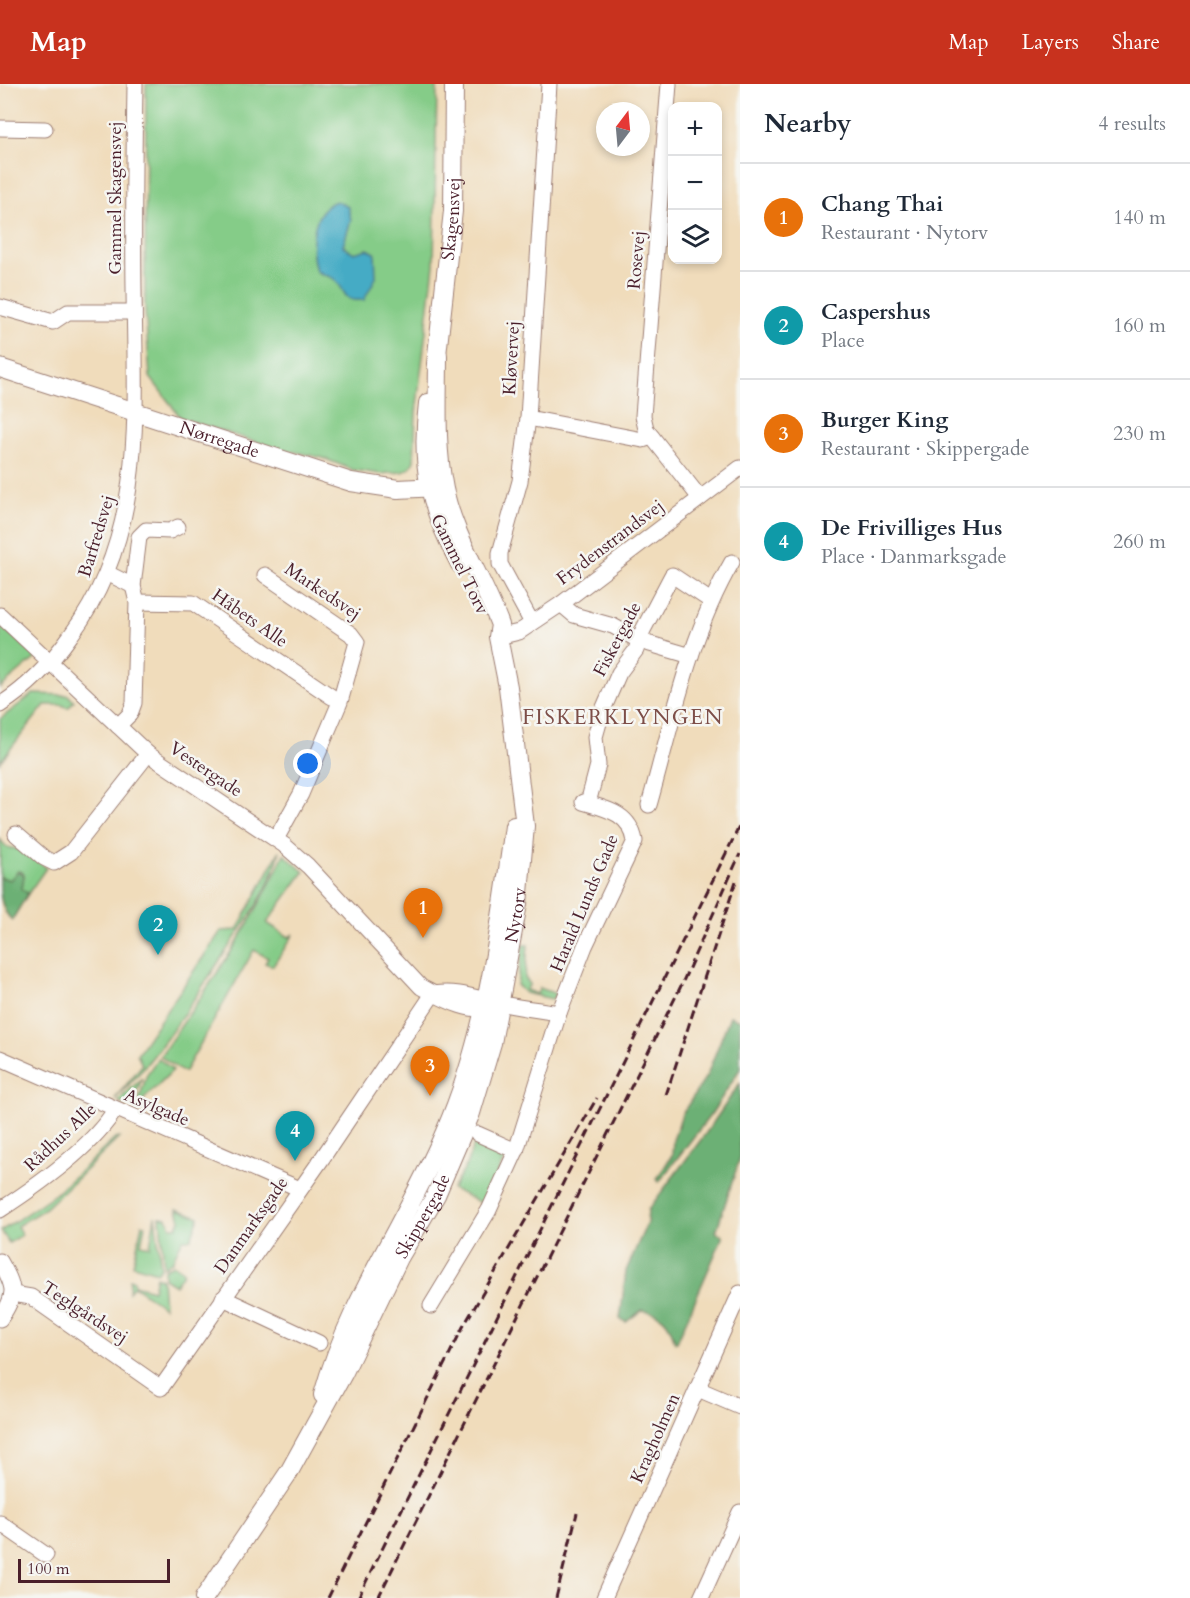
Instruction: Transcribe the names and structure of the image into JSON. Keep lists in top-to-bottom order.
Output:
{
  "streets": {
    "main road": [
      "Skagensvej",
      "Nørregade",
      "Gammel Torv",
      "Nytorv",
      "Skippergade"
    ],
    "street": [
      "Gammel Skagensvej",
      "Rosevej",
      "Kløvervej",
      "Barfredsvej",
      "Frydenstrandsvej",
      "Markedsvej",
      "Håbets Alle",
      "Fiskergade",
      "Vestergade",
      "Harald Lunds Gade",
      "Asylgade",
      "Rådhus Alle",
      "Danmarksgade",
      "Teglgårdsvej",
      "Kragholmen"
    ]
  },
  "crossings": [
    ["Gammel Skagensvej", "Nørregade"],
    ["Gammel Skagensvej", "Barfredsvej"],
    ["Skagensvej", "Nørregade"],
    ["Skagensvej", "Gammel Torv"],
    ["Kløvervej", "Frydenstrandsvej"],
    ["Nørregade", "Barfredsvej"],
    ["Nørregade", "Gammel Torv"],
    ["Barfredsvej", "Vestergade"],
    ["Frydenstrandsvej", "Gammel Torv"],
    ["Gammel Torv", "Nytorv"],
    ["Markedsvej", "Vestergade"],
    ["Fiskergade", "Harald Lunds Gade"],
    ["Vestergade", "Danmarksgade"],
    ["Nytorv", "Skippergade"],
    ["Asylgade", "Rådhus Alle"],
    ["Asylgade", "Danmarksgade"],
    ["Danmarksgade", "Teglgårdsvej"]
  ],
  "districts": ["FISKERKLYNGEN"],
  "scale_bar": "100 m",
  "north": "top",
  "page": {
    "header": "Map",
    "nav": ["Map", "Layers", "Share"],
    "heading": ["Nearby", "4 results"],
    "map_buttons": ["+", "−"],
    "list": [
      {
        "mark": "1",
        "name": "Chang Thai",
        "note": "Restaurant · Nytorv",
        "value": "140 m"
      },
      {
        "mark": "2",
        "name": "Caspershus",
        "note": "Place",
        "value": "160 m"
      },
      {
        "mark": "3",
        "name": "Burger King",
        "note": "Restaurant · Skippergade",
        "value": "230 m"
      },
      {
        "mark": "4",
        "name": "De Frivilliges Hus",
        "note": "Place · Danmarksgade",
        "value": "260 m"
      }
    ],
    "pins": [
      "1",
      "2",
      "3",
      "4"
    ],
    "scale": "100 m"
  }
}
